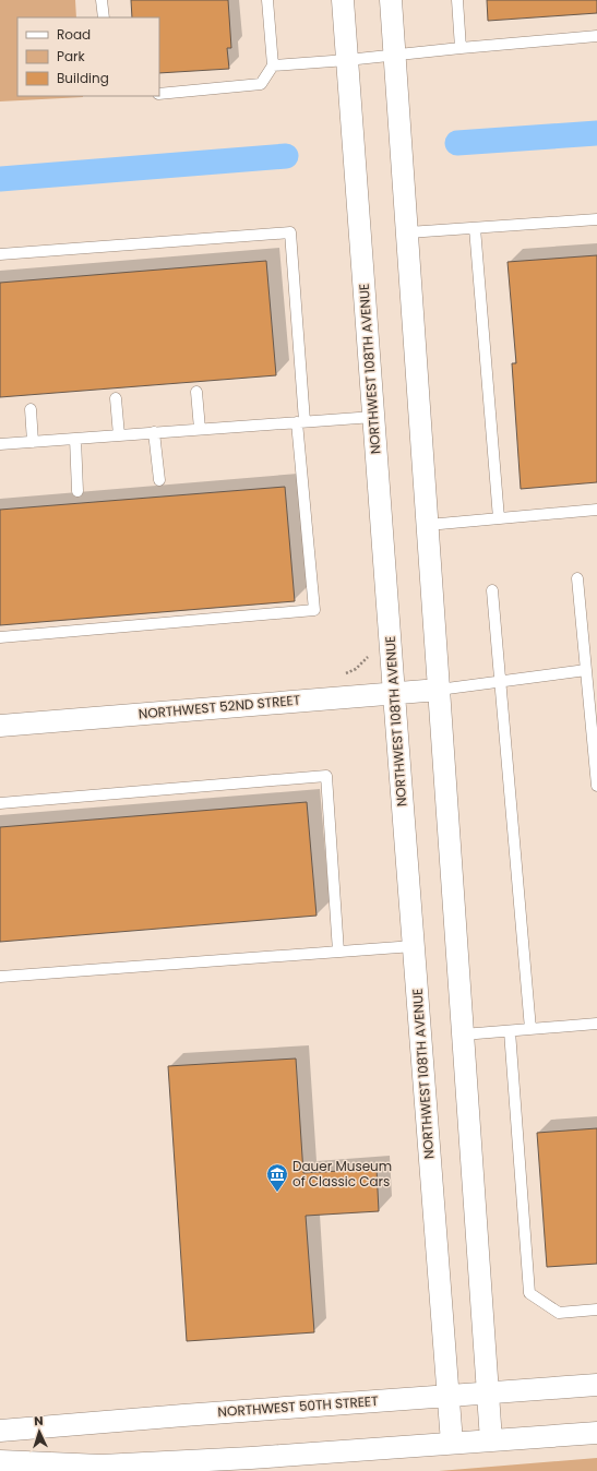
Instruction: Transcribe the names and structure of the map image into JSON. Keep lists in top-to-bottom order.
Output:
{
  "streets": {
    "street": ["NORTHWEST 108TH AVENUE", "NORTHWEST 52ND STREET", "NORTHWEST 50TH STREET"]
  },
  "crossings": [
    ["NORTHWEST 108TH AVENUE", "NORTHWEST 52ND STREET"],
    ["NORTHWEST 108TH AVENUE", "NORTHWEST 50TH STREET"]
  ],
  "places": {
    "museum": ["Dauer Museum of Classic Cars"]
  },
  "legend": ["Road", "Park", "Building"],
  "north": "top"
}
